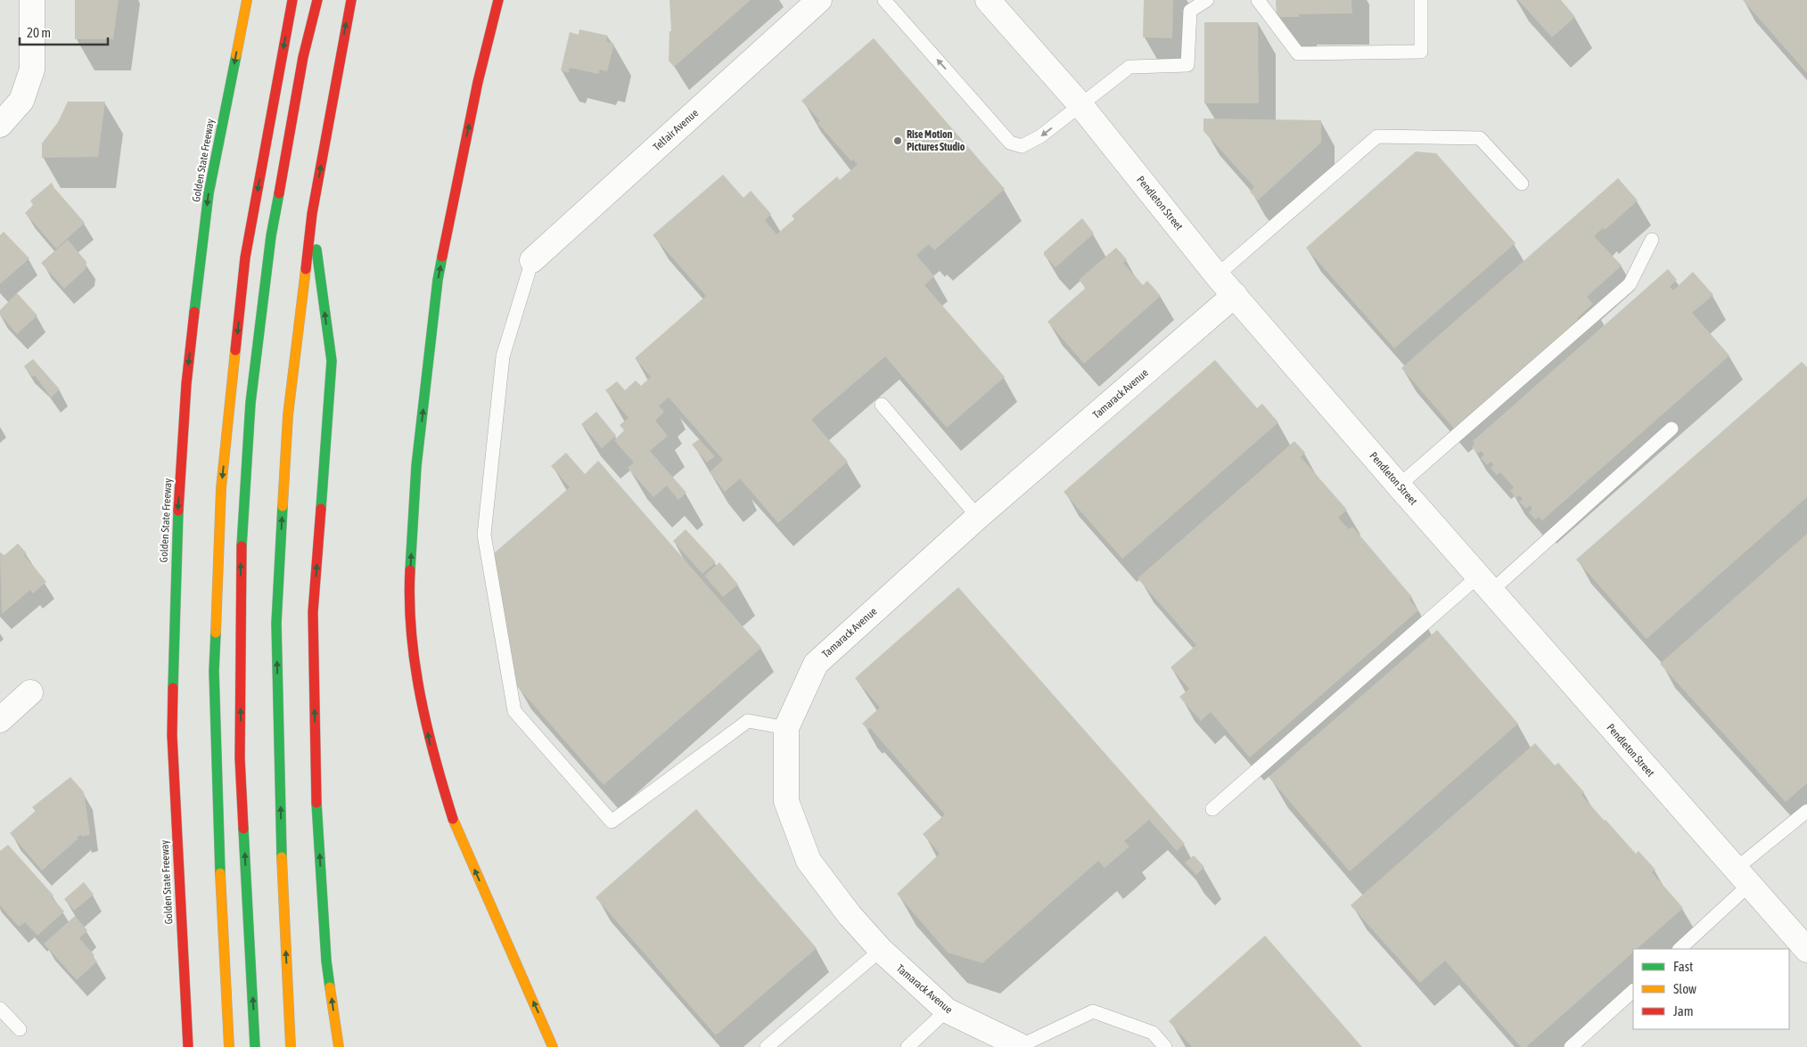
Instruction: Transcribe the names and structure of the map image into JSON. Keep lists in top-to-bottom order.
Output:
{
  "streets": {
    "highway": ["Golden State Freeway"],
    "street": ["Telfair Avenue", "Pendleton Street", "Tamarack Avenue"]
  },
  "crossings": [
    ["Pendleton Street", "Tamarack Avenue"]
  ],
  "places": ["Rise Motion Pictures Studio"],
  "legend": ["Fast", "Slow", "Jam"],
  "scale_bar": "20 m"
}
